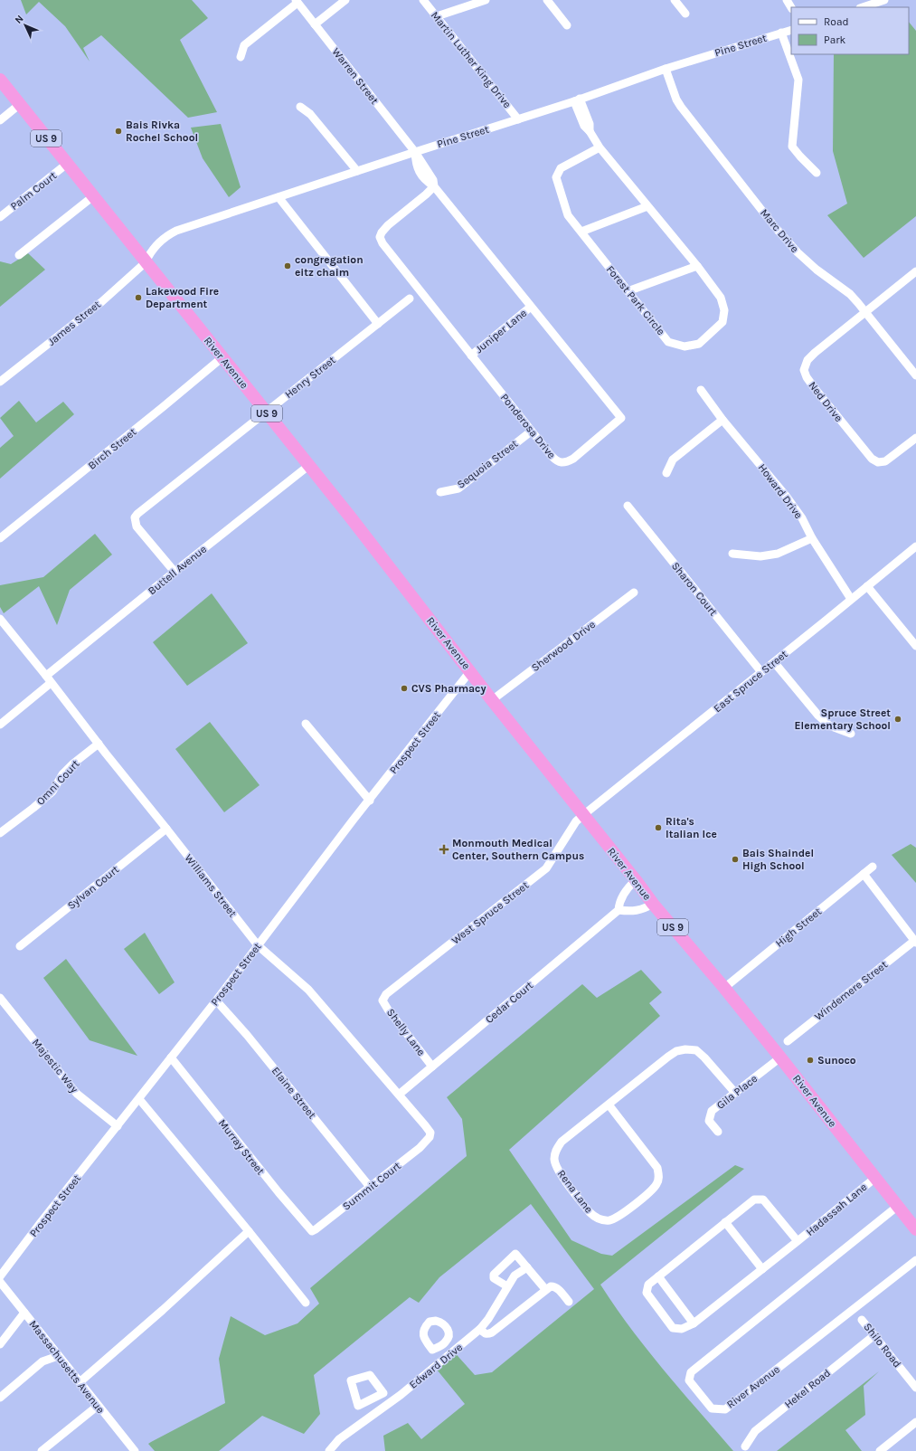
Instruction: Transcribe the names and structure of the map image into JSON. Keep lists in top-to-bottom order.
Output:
{
  "streets": {
    "highway": ["US 9", "River Avenue"],
    "street": [
      "Pine Street",
      "Martin Luther King Drive",
      "Warren Street",
      "Palm Court",
      "Marc Drive",
      "Forest Park Circle",
      "James Street",
      "Juniper Lane",
      "Henry Street",
      "Ned Drive",
      "Ponderosa Drive",
      "Birch Street",
      "Sequoia Street",
      "Howard Drive",
      "Buttell Avenue",
      "Sharon Court",
      "Sherwood Drive",
      "East Spruce Street",
      "Prospect Street",
      "Omni Court",
      "Williams Street",
      "Sylvan Court",
      "West Spruce Street",
      "High Street",
      "Windemere Street",
      "Cedar Court",
      "Shelly Lane",
      "Majestic Way",
      "Gila Place",
      "Elaine Street",
      "Murray Street",
      "Summit Court",
      "Rena Lane",
      "Hadassah Lane",
      "Shilo Road",
      "Edward Drive",
      "Massachusetts Avenue",
      "Hekel Road"
    ]
  },
  "crossings": [
    ["Pine Street", "Martin Luther King Drive"],
    ["Pine Street", "Warren Street"],
    ["Pine Street", "Marc Drive"],
    ["Pine Street", "Forest Park Circle"],
    ["Pine Street", "James Street"],
    ["Pine Street", "River Avenue"],
    ["Pine Street", "Ponderosa Drive"],
    ["Warren Street", "Ponderosa Drive"],
    ["Palm Court", "River Avenue"],
    ["Marc Drive", "Ned Drive"],
    ["James Street", "River Avenue"],
    ["Juniper Lane", "Ponderosa Drive"],
    ["River Avenue", "Henry Street"],
    ["River Avenue", "Birch Street"],
    ["River Avenue", "Buttell Avenue"],
    ["River Avenue", "Sherwood Drive"],
    ["River Avenue", "East Spruce Street"],
    ["River Avenue", "Prospect Street"],
    ["River Avenue", "West Spruce Street"],
    ["River Avenue", "High Street"],
    ["River Avenue", "Gila Place"],
    ["River Avenue", "Hadassah Lane"],
    ["Henry Street", "Buttell Avenue"],
    ["Ponderosa Drive", "Sequoia Street"],
    ["Howard Drive", "East Spruce Street"],
    ["Buttell Avenue", "Williams Street"],
    ["Sharon Court", "East Spruce Street"],
    ["East Spruce Street", "West Spruce Street"],
    ["Prospect Street", "Williams Street"],
    ["Prospect Street", "Majestic Way"],
    ["Prospect Street", "Elaine Street"],
    ["Prospect Street", "Murray Street"],
    ["Omni Court", "Williams Street"],
    ["Williams Street", "Sylvan Court"],
    ["Williams Street", "Cedar Court"],
    ["Williams Street", "Summit Court"],
    ["West Spruce Street", "Shelly Lane"],
    ["Cedar Court", "Shelly Lane"],
    ["Gila Place", "Rena Lane"],
    ["Elaine Street", "Summit Court"],
    ["Murray Street", "Summit Court"],
    ["Shilo Road", "Hekel Road"]
  ],
  "places": {
    "other": [
      "Bais Rivka Rochel School",
      "congregation eitz chaim",
      "Lakewood Fire Department",
      "CVS Pharmacy",
      "Spruce Street Elementary School",
      "Rita's Italian Ice",
      "Bais Shaindel High School",
      "Sunoco"
    ],
    "health": ["Monmouth Medical Center, Southern Campus"]
  },
  "legend": ["Road", "Park"],
  "north": "top left"
}
